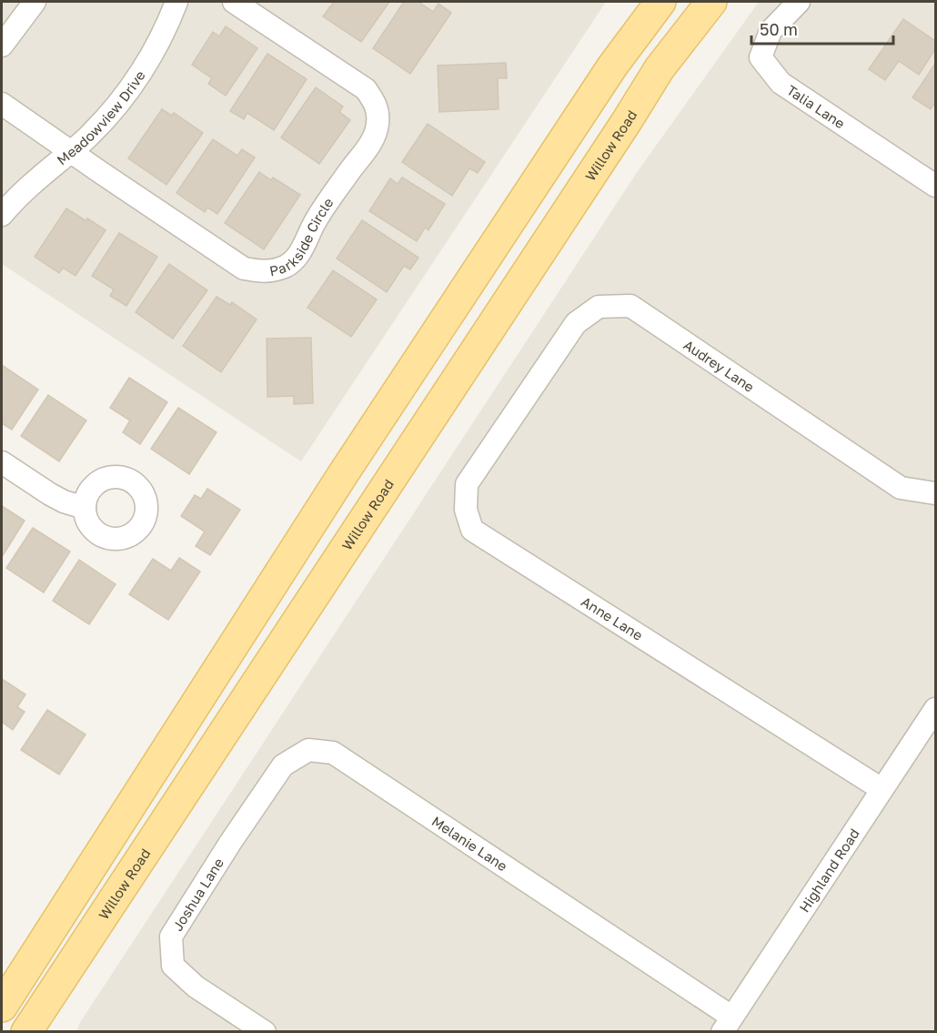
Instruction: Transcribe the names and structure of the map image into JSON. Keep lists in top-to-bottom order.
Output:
{
  "streets": {
    "main road": ["Willow Road"],
    "street": [
      "Talia Lane",
      "Meadowview Drive",
      "Parkside Circle",
      "Audrey Lane",
      "Anne Lane",
      "Melanie Lane",
      "Highland Road",
      "Joshua Lane"
    ]
  },
  "crossings": [
    ["Meadowview Drive", "Parkside Circle"],
    ["Audrey Lane", "Anne Lane"],
    ["Anne Lane", "Highland Road"],
    ["Melanie Lane", "Highland Road"],
    ["Melanie Lane", "Joshua Lane"]
  ],
  "scale_bar": "50 m"
}
